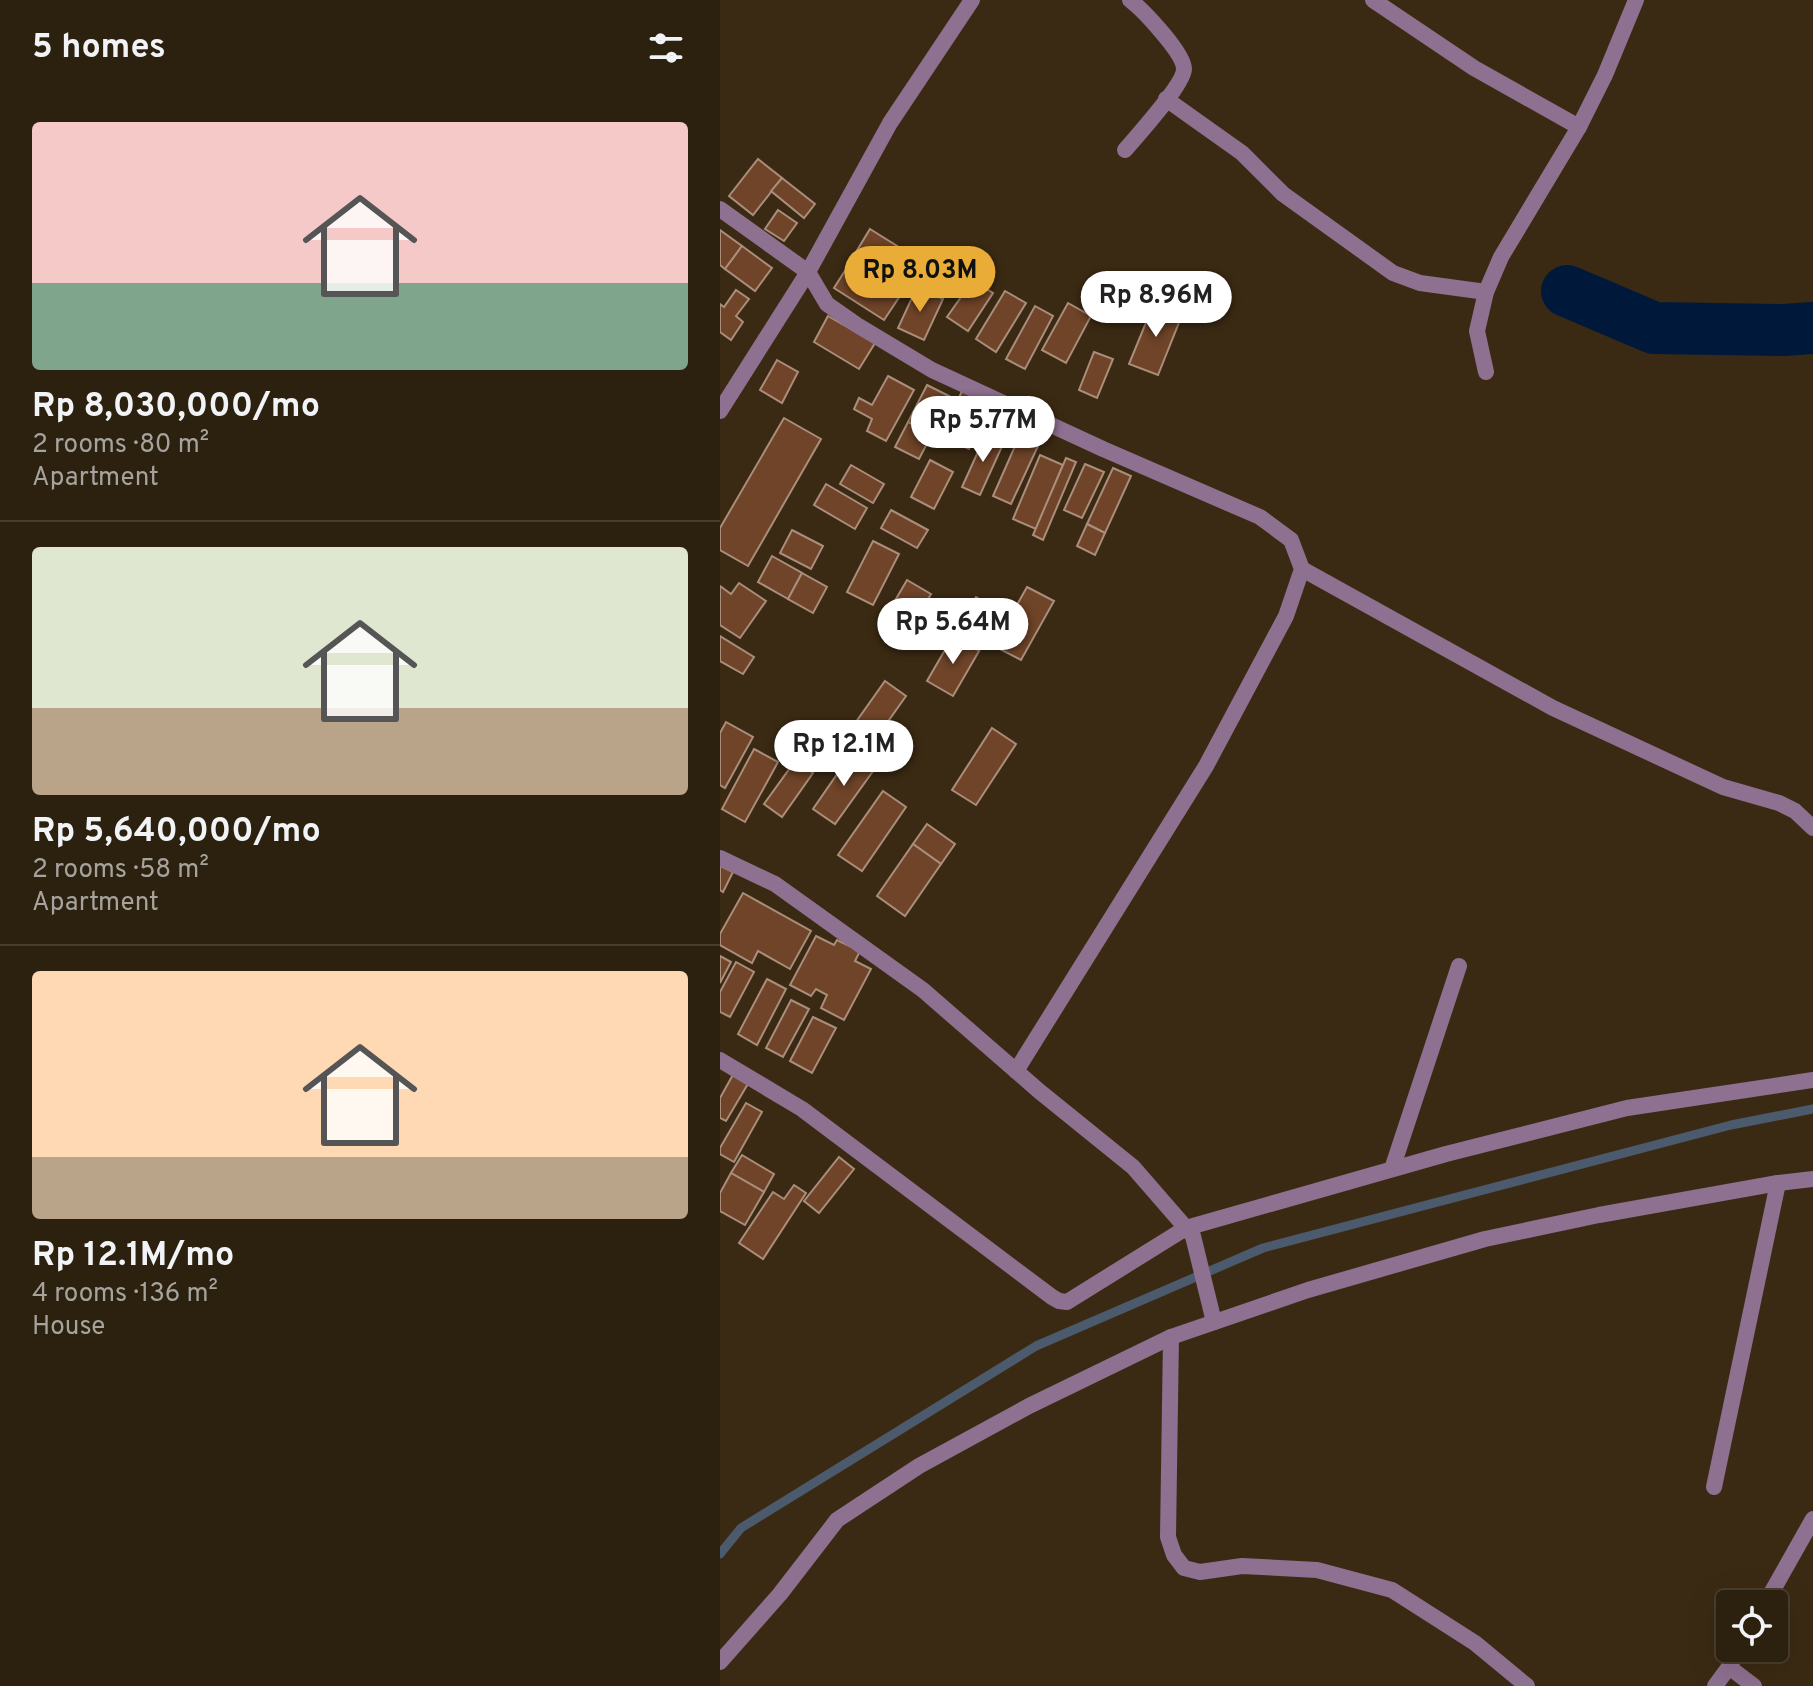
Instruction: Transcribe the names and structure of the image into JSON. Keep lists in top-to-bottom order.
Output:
{
  "page": {
    "heading": "5 homes",
    "list": [
      {
        "name": "Rp 8,030,000/mo",
        "note": "2 rooms · 80 m² · Apartment"
      },
      {
        "name": "Rp 5,640,000/mo",
        "note": "2 rooms · 58 m² · Apartment"
      },
      {
        "name": "Rp 12.1M/mo",
        "note": "4 rooms · 136 m² · House"
      }
    ],
    "price": [
      "Rp 8.03M",
      "Rp 8.96M",
      "Rp 5.77M",
      "Rp 5.64M",
      "Rp 12.1M"
    ]
  }
}
